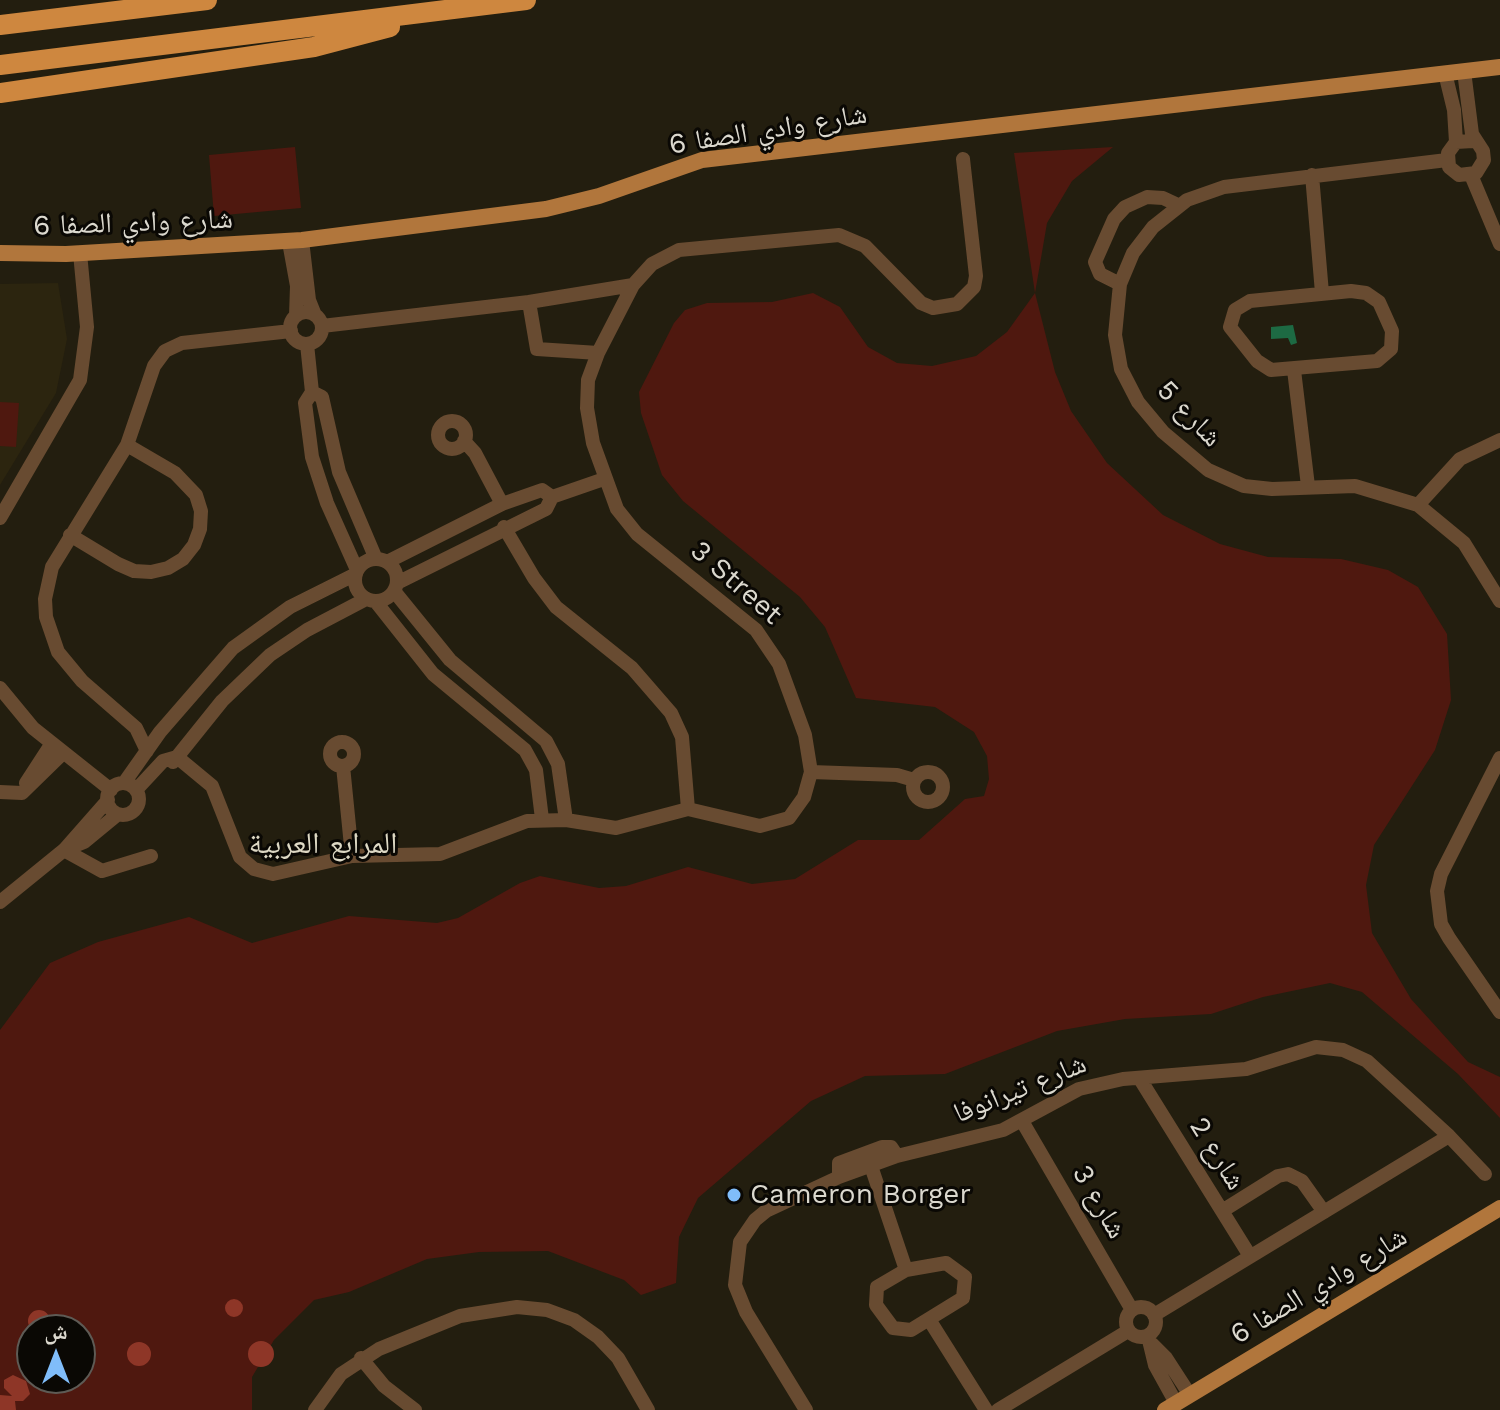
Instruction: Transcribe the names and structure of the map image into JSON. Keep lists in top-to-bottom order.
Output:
{
  "streets": {
    "main road": ["شارع وادي الصفا 6"],
    "street": [
      "شارع 5",
      "3 Street",
      "شارع تيرانوفا",
      "شارع 2",
      "شارع 3"
    ]
  },
  "crossings": [
    ["شارع تيرانوفا", "شارع 2"],
    ["شارع تيرانوفا", "شارع 3"]
  ],
  "districts": ["المرابع العربية"],
  "places": ["Cameron Borger"],
  "north": "top"
}
